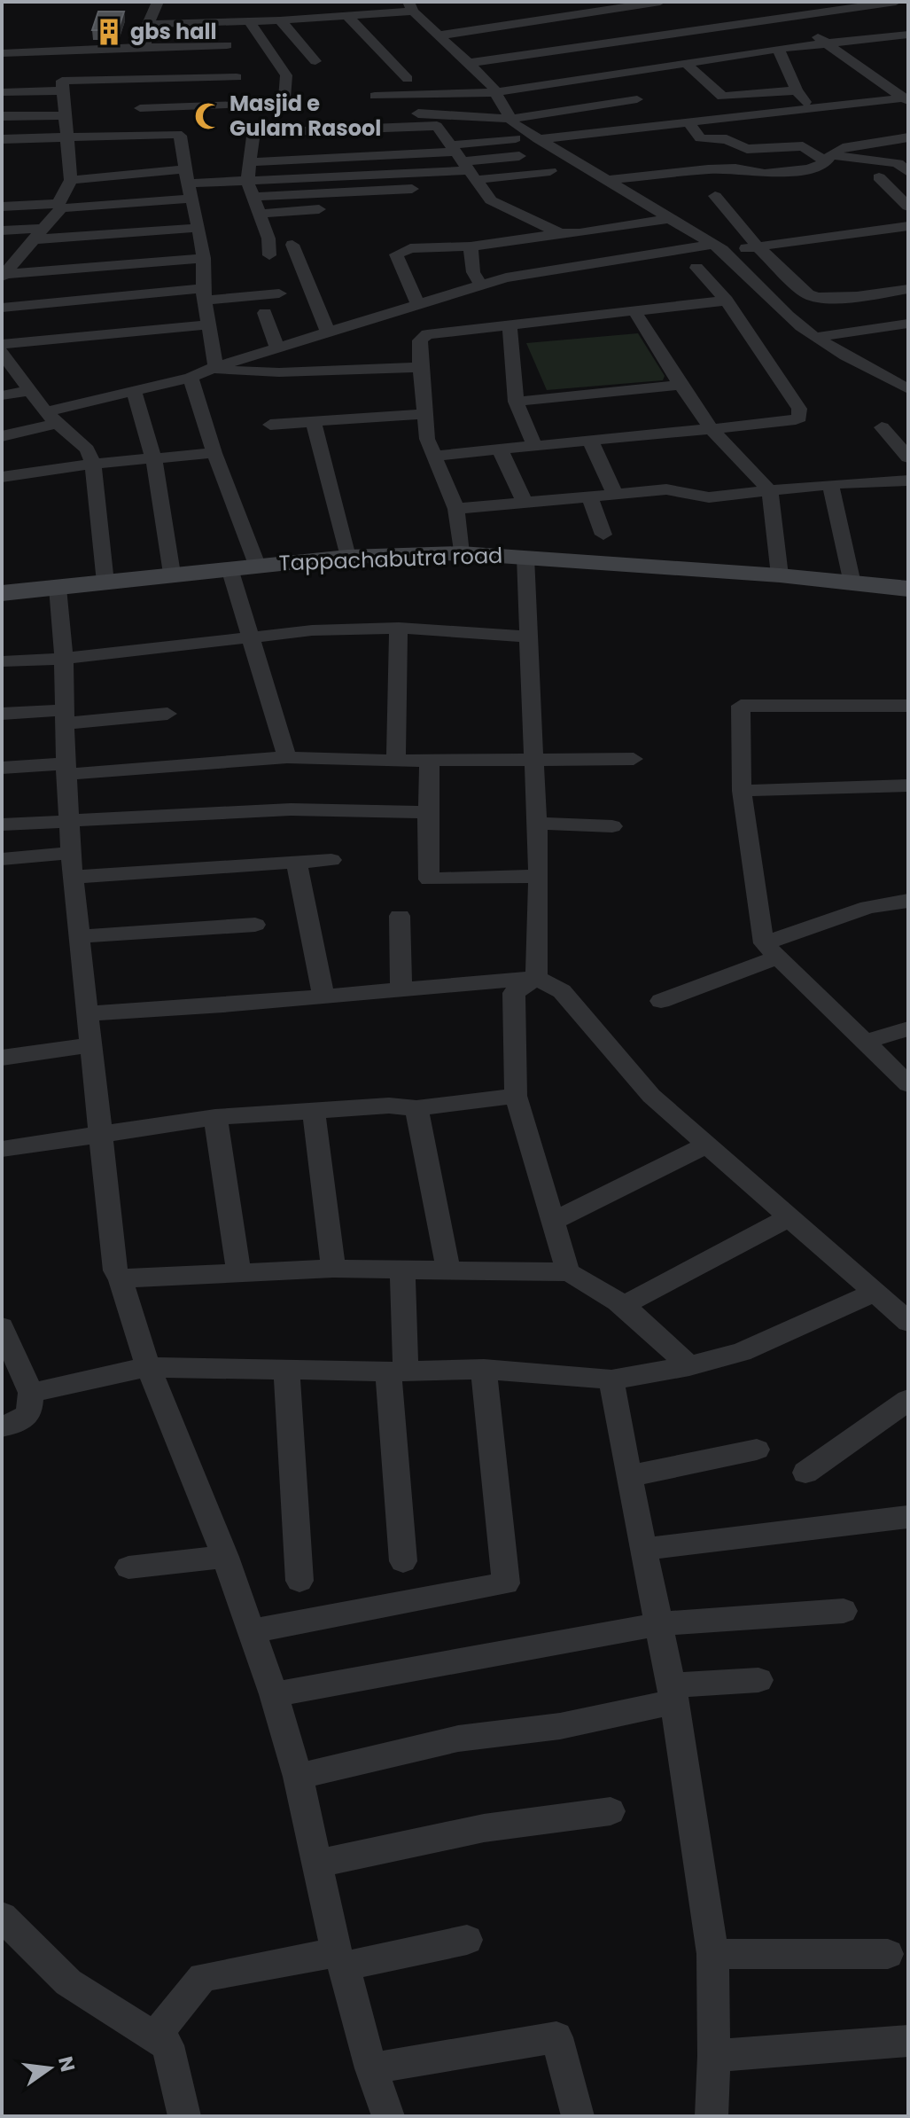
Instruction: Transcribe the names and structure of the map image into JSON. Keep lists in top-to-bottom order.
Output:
{
  "streets": {
    "main road": ["Tappachabutra road"]
  },
  "places": {
    "building": ["gbs hall"],
    "mosque": ["Masjid e Gulam Rasool"]
  },
  "north": "right"
}
